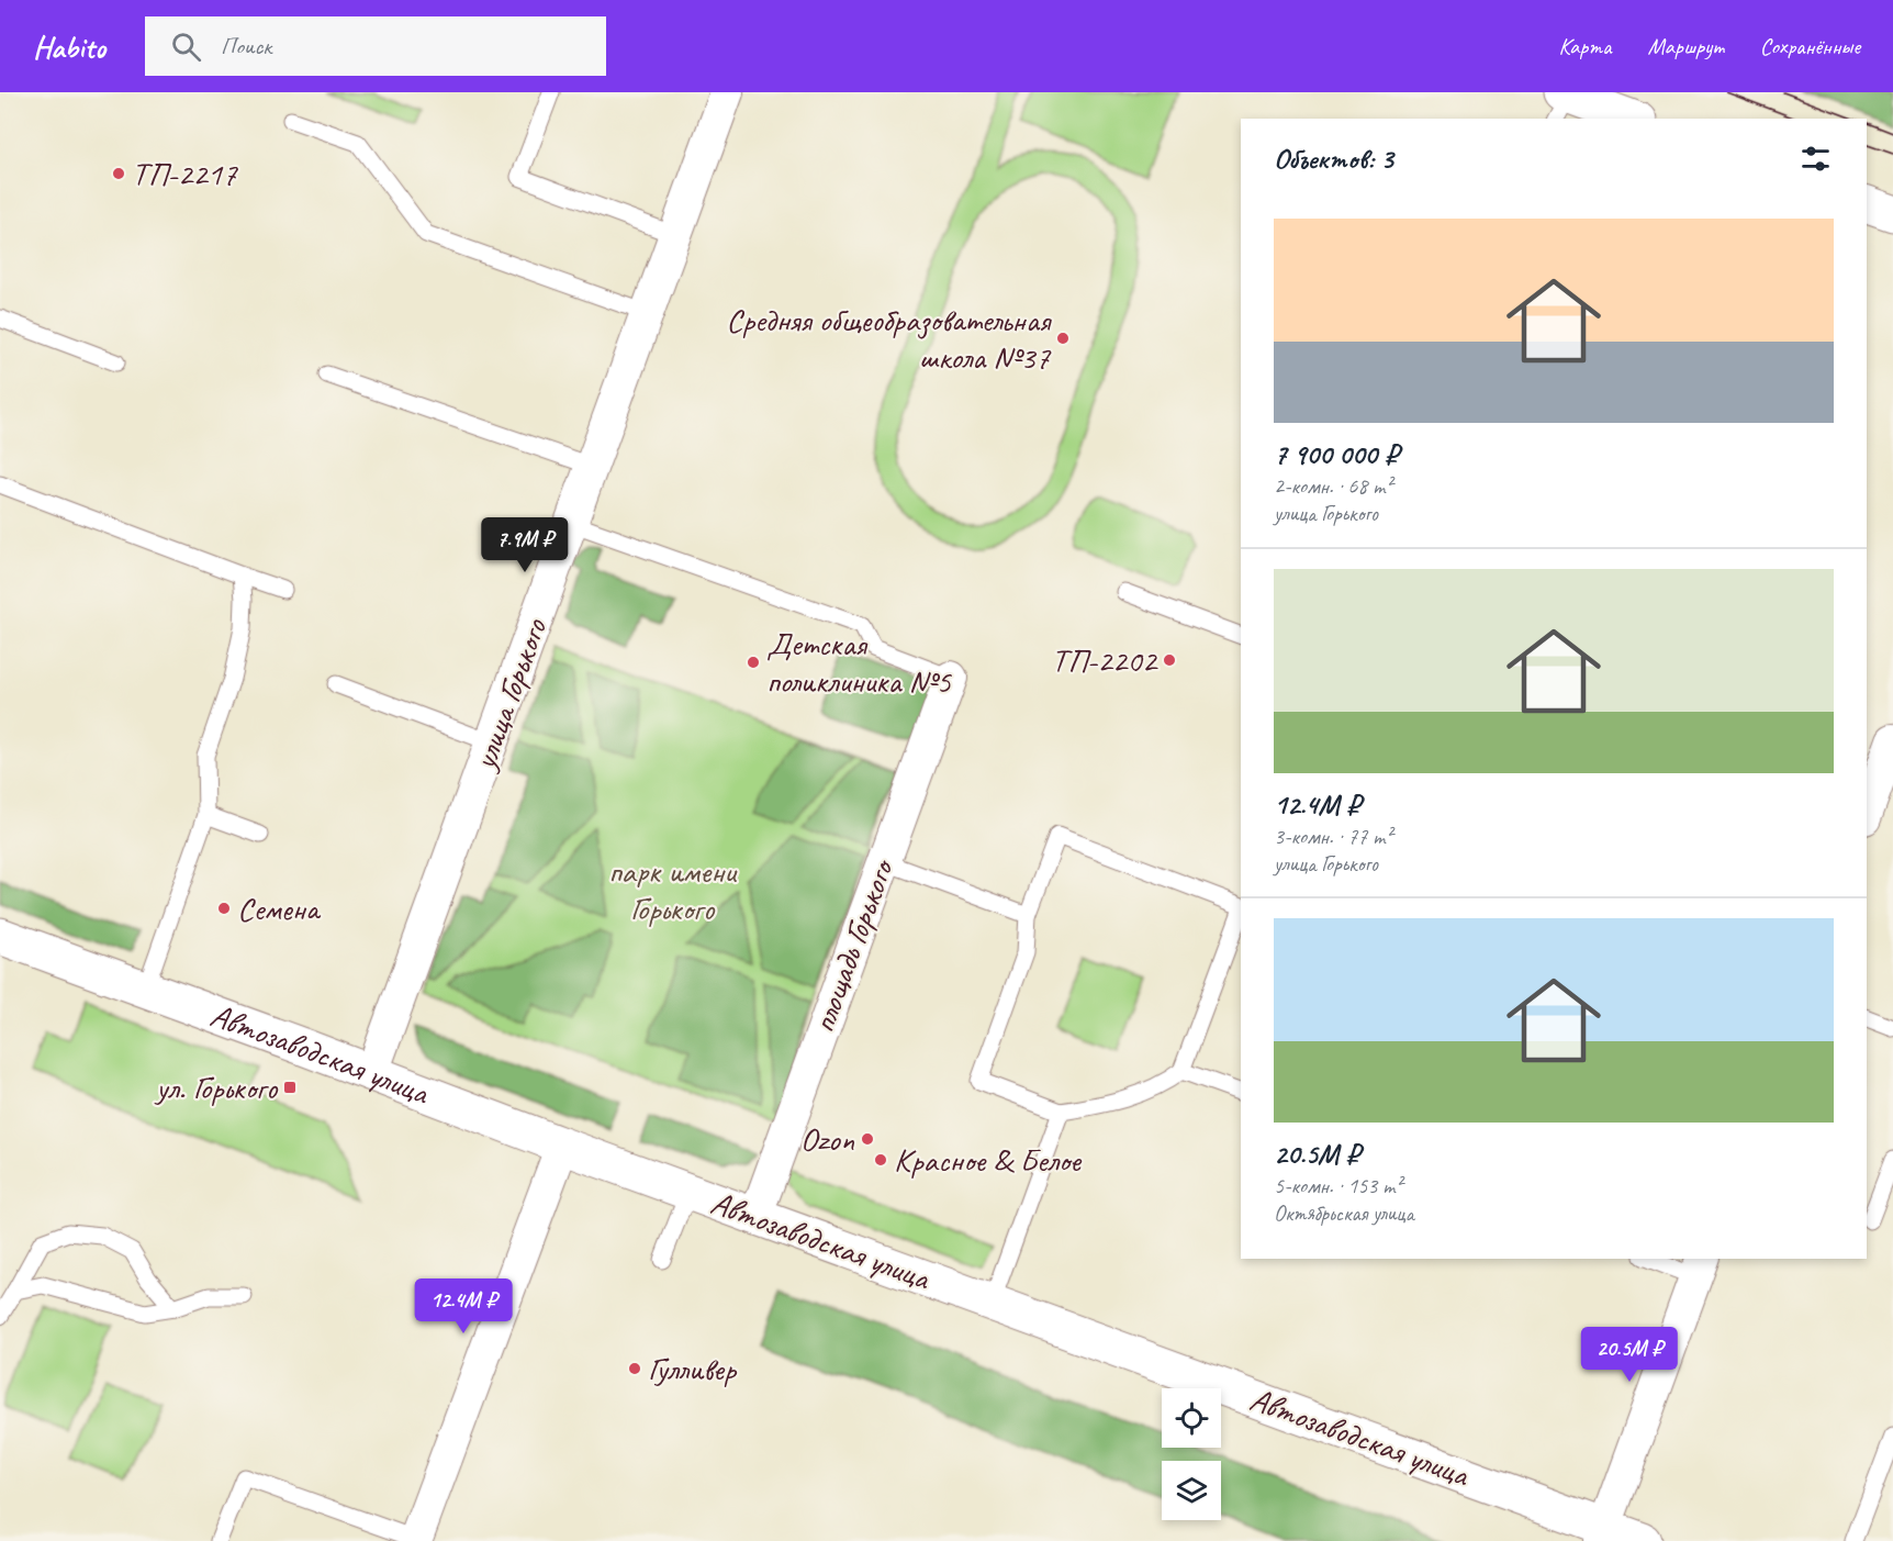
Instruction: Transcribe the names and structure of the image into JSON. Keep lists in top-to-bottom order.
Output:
{
  "streets": {
    "street": ["улица Горького", "площадь Горького", "Автозаводская улица"]
  },
  "crossings": [
    ["улица Горького", "Автозаводская улица"],
    ["площадь Горького", "Автозаводская улица"]
  ],
  "parks": ["парк имени Горького"],
  "places": {
    "other": [
      "ТП-2217",
      "Средняя общеобразовательная школа №37",
      "ТП-2202",
      "Детская поликлиника №5",
      "Семена",
      "Ozon",
      "Красное & Белое",
      "Гулливер"
    ],
    "transit": ["ул. Горького"]
  },
  "page": {
    "header": "Habito",
    "search": "Поиск",
    "nav": ["Карта", "Маршрут", "Сохранённые"],
    "heading": "Объектов: 3",
    "list": [
      {
        "name": "7 900 000 ₽",
        "note": "2-комн. · 68 m² · улица Горького"
      },
      {
        "name": "12.4M ₽",
        "note": "3-комн. · 77 m² · улица Горького"
      },
      {
        "name": "20.5M ₽",
        "note": "5-комн. · 153 m² · Октябрьская улица"
      }
    ],
    "price": ["7.9M ₽", "12.4M ₽", "20.5M ₽"]
  }
}
